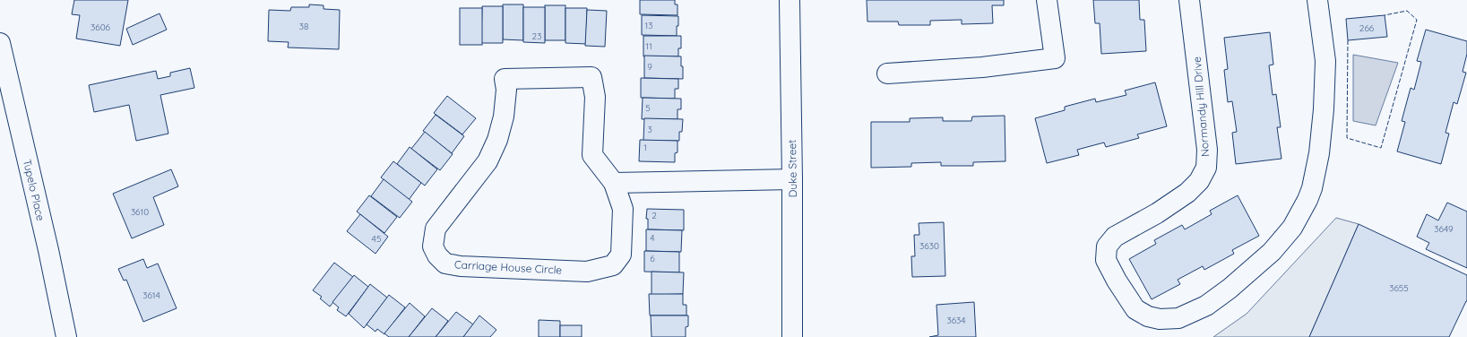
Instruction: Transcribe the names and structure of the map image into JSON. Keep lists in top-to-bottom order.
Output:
{
  "streets": {
    "street": [
      "Normandy Hill Drive",
      "Duke Street",
      "Tupelo Place",
      "Carriage House Circle"
    ]
  },
  "house_numbers": [
    "13",
    "38",
    "3606",
    "266",
    "23",
    "11",
    "9",
    "5",
    "3",
    "1",
    "3610",
    "2",
    "3649",
    "4",
    "45",
    "3630",
    "6",
    "3655",
    "3614",
    "3634"
  ]
}
